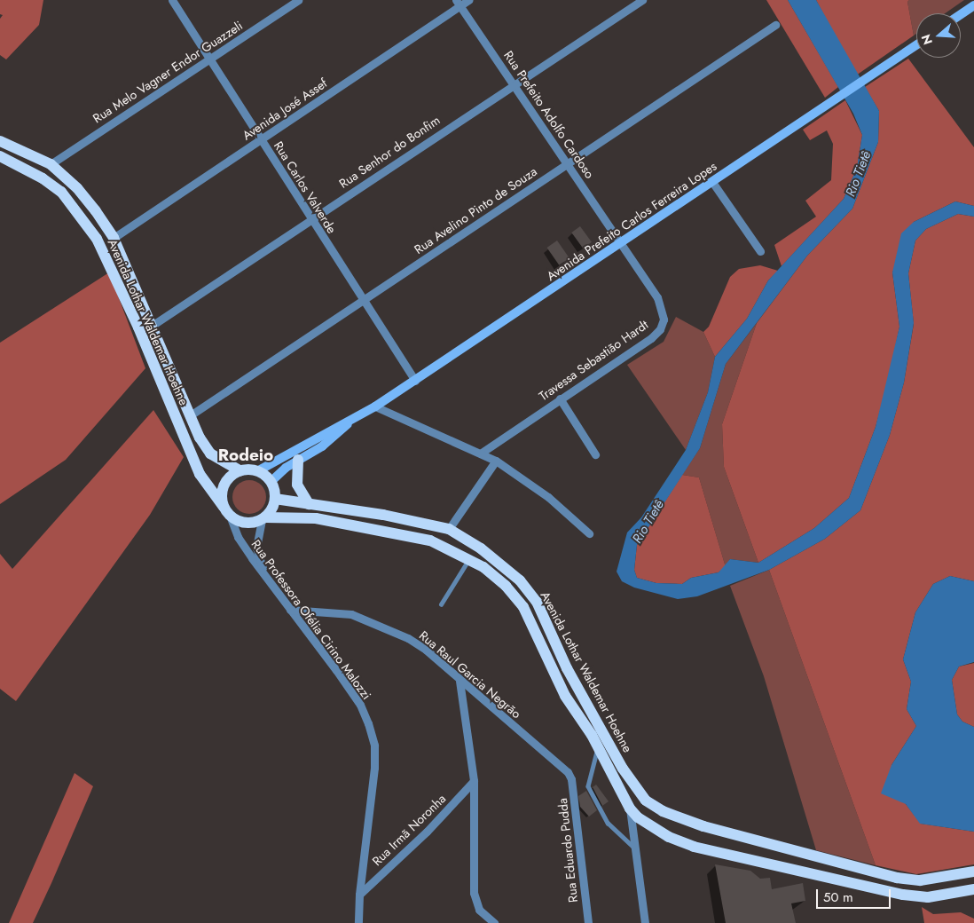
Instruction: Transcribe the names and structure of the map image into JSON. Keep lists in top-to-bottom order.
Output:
{
  "streets": {
    "main road": ["Avenida Prefeito Carlos Ferreira Lopes", "Avenida Lothar Waldemar Hoehne"],
    "street": [
      "Rua Melo Vagner Endor Guazzeli",
      "Avenida José Assef",
      "Rua Prefeito Adolfo Cardoso",
      "Rua Senhor do Bonfim",
      "Rua Carlos Valverde",
      "Rua Avelino Pinto de Souza",
      "Travessa Sebastião Hardt",
      "Rua Professora Ofélia Cirino Malozzi",
      "Rua Raul Garcia Negrão",
      "Rua Irmã Noronha",
      "Rua Eduardo Pudda"
    ]
  },
  "crossings": [
    ["Rua Melo Vagner Endor Guazzeli", "Rua Carlos Valverde"],
    ["Rua Melo Vagner Endor Guazzeli", "Avenida Lothar Waldemar Hoehne"],
    ["Avenida José Assef", "Rua Prefeito Adolfo Cardoso"],
    ["Avenida José Assef", "Rua Carlos Valverde"],
    ["Avenida José Assef", "Avenida Lothar Waldemar Hoehne"],
    ["Rua Prefeito Adolfo Cardoso", "Rua Senhor do Bonfim"],
    ["Rua Prefeito Adolfo Cardoso", "Rua Avelino Pinto de Souza"],
    ["Rua Prefeito Adolfo Cardoso", "Avenida Prefeito Carlos Ferreira Lopes"],
    ["Rua Prefeito Adolfo Cardoso", "Travessa Sebastião Hardt"],
    ["Rua Senhor do Bonfim", "Rua Carlos Valverde"],
    ["Rua Senhor do Bonfim", "Avenida Lothar Waldemar Hoehne"],
    ["Rua Carlos Valverde", "Rua Avelino Pinto de Souza"],
    ["Rua Carlos Valverde", "Avenida Prefeito Carlos Ferreira Lopes"],
    ["Rua Avelino Pinto de Souza", "Avenida Lothar Waldemar Hoehne"],
    ["Avenida Prefeito Carlos Ferreira Lopes", "Avenida Lothar Waldemar Hoehne"],
    ["Avenida Prefeito Carlos Ferreira Lopes", "Travessa Sebastião Hardt"],
    ["Avenida Prefeito Carlos Ferreira Lopes", "Rua Professora Ofélia Cirino Malozzi"],
    ["Avenida Lothar Waldemar Hoehne", "Rua Professora Ofélia Cirino Malozzi"],
    ["Rua Professora Ofélia Cirino Malozzi", "Rua Raul Garcia Negrão"],
    ["Rua Professora Ofélia Cirino Malozzi", "Rua Irmã Noronha"],
    ["Rua Raul Garcia Negrão", "Rua Eduardo Pudda"]
  ],
  "districts": ["Rodeio"],
  "water": ["Rio Tietê"],
  "scale_bar": "50 m",
  "north": "left"
}
